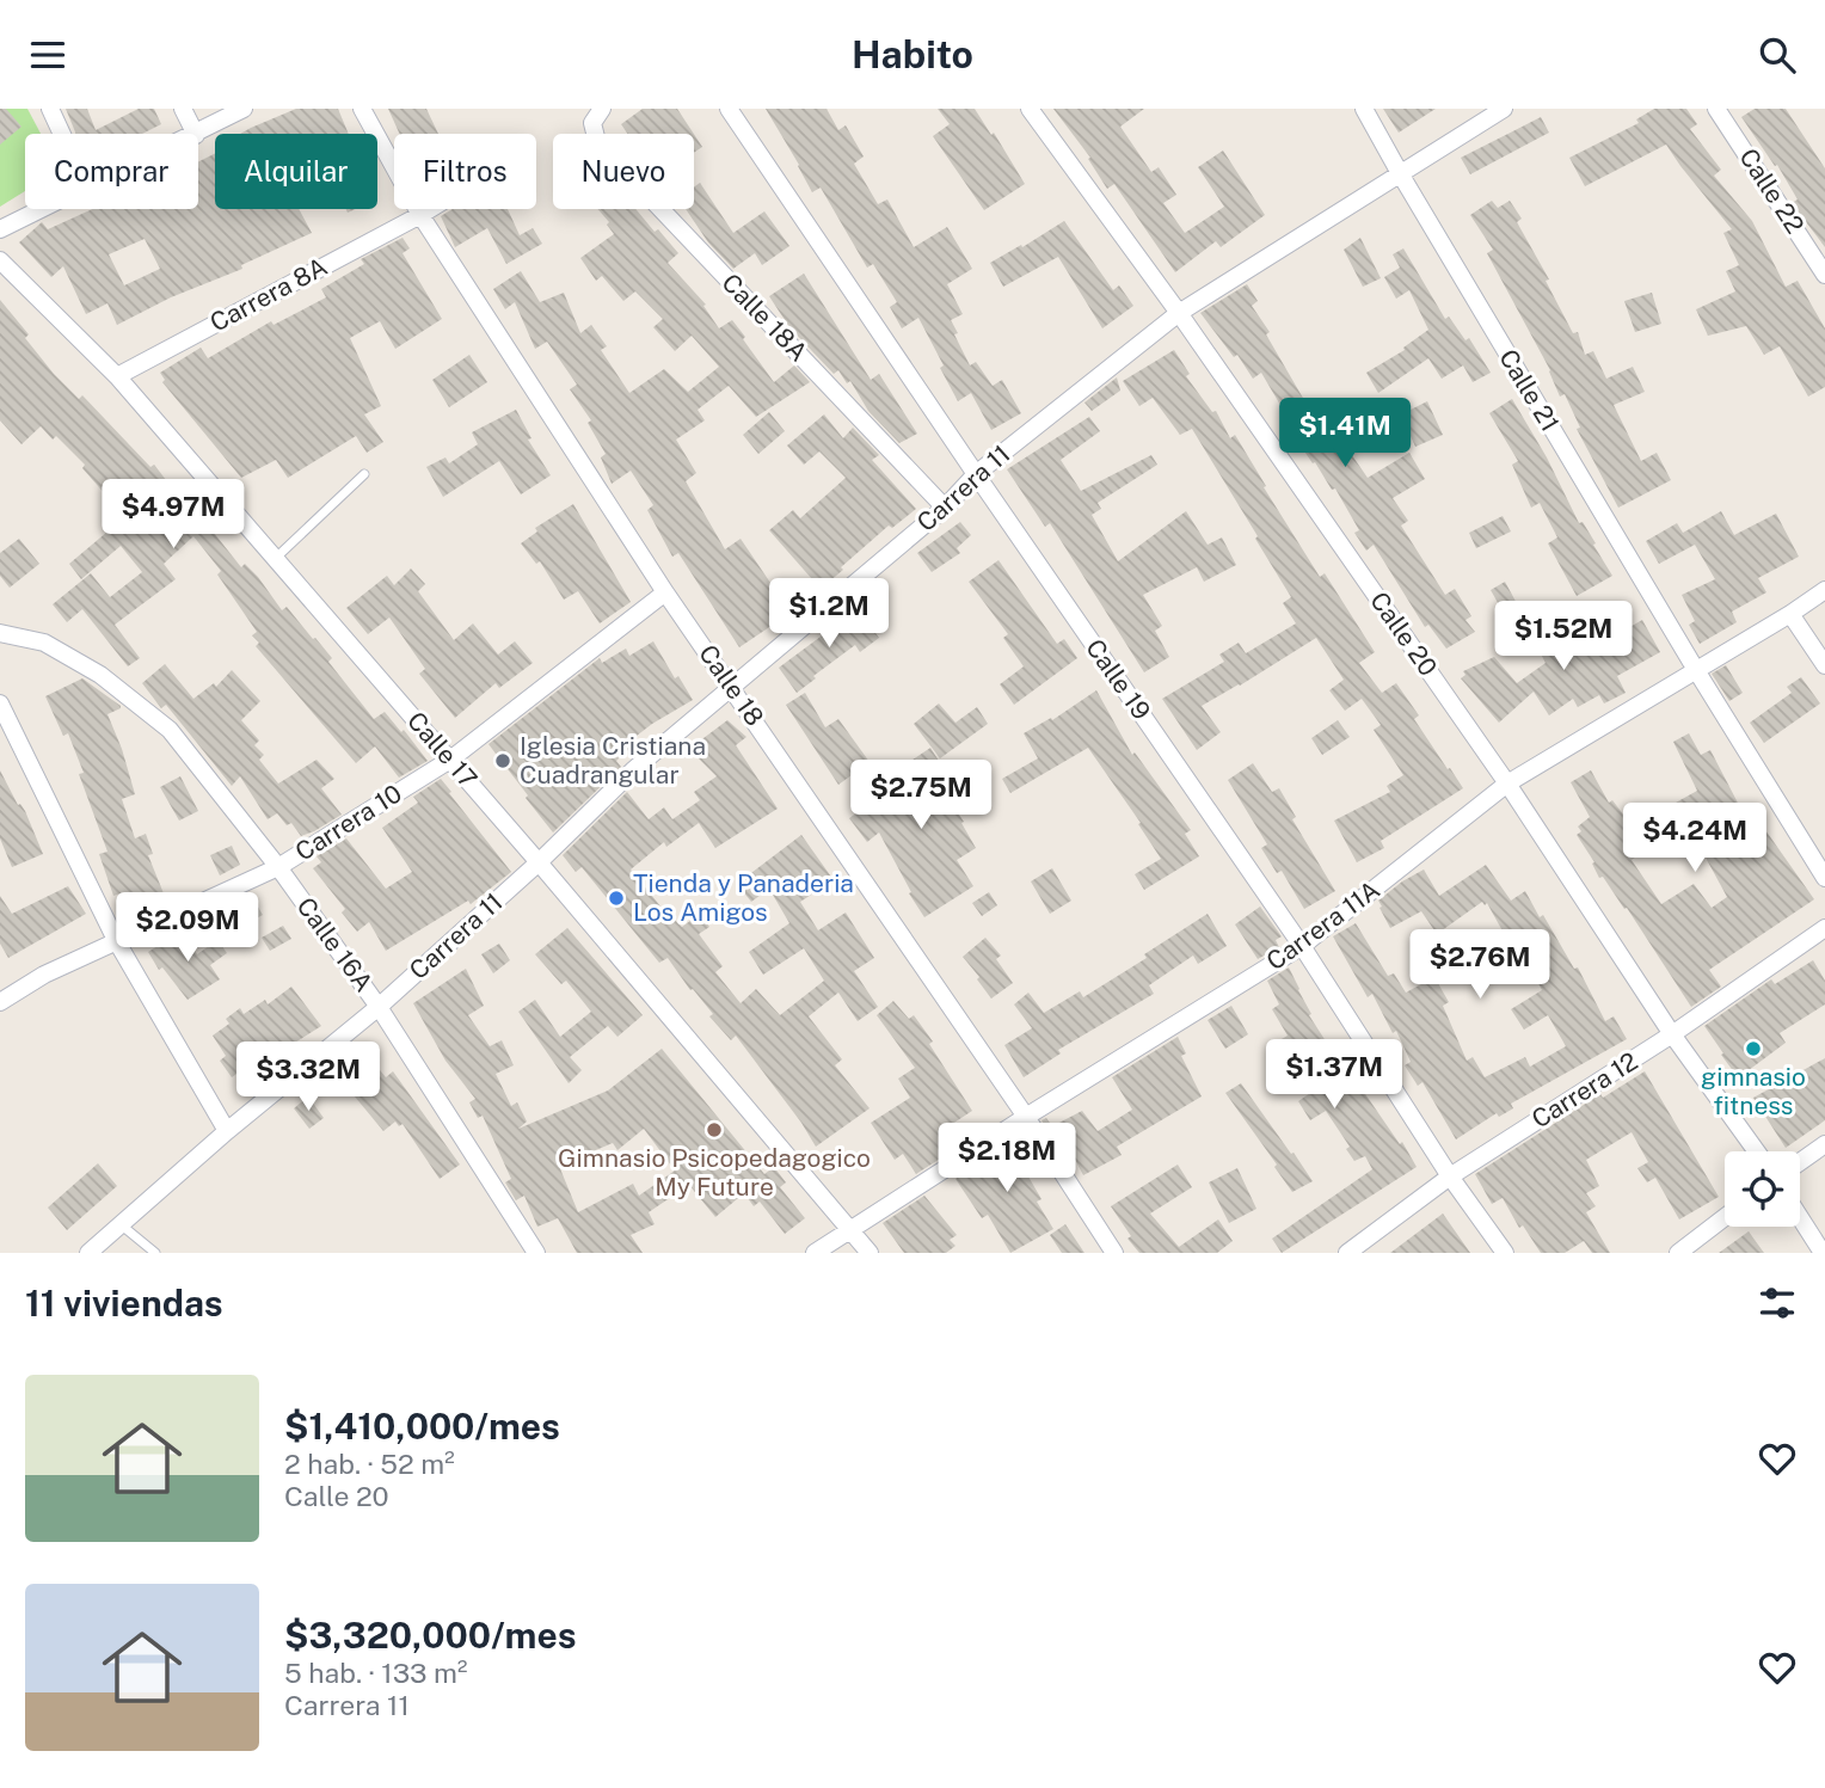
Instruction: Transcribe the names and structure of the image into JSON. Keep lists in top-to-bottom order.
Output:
{
  "streets": {
    "street": [
      "Calle 22",
      "Carrera 8A",
      "Calle 18A",
      "Calle 21",
      "Carrera 11",
      "Calle 20",
      "Calle 19",
      "Calle 18",
      "Calle 17",
      "Carrera 10",
      "Carrera 11A",
      "Calle 16A",
      "Carrera 12"
    ]
  },
  "crossings": [
    ["Carrera 8A", "Calle 18"],
    ["Carrera 8A", "Calle 17"],
    ["Calle 18A", "Carrera 11"],
    ["Calle 21", "Carrera 11"],
    ["Calle 21", "Carrera 11A"],
    ["Carrera 11", "Calle 20"],
    ["Carrera 11", "Calle 19"],
    ["Carrera 11", "Calle 18"],
    ["Carrera 11", "Calle 17"],
    ["Carrera 11", "Calle 16A"],
    ["Calle 20", "Carrera 11A"],
    ["Calle 20", "Carrera 12"],
    ["Calle 19", "Carrera 11A"],
    ["Calle 19", "Carrera 12"],
    ["Calle 18", "Carrera 10"],
    ["Calle 18", "Carrera 11A"],
    ["Calle 17", "Carrera 10"],
    ["Calle 17", "Carrera 11A"],
    ["Carrera 10", "Calle 16A"]
  ],
  "places": [
    "Iglesia Cristiana Cuadrangular",
    "Tienda y Panaderia Los Amigos",
    "gimnasio fitness",
    "Gimnasio Psicopedagogico My Future"
  ],
  "page": {
    "header": "Habito",
    "chip": [
      "Comprar",
      "Alquilar",
      "Filtros",
      "Nuevo"
    ],
    "price": [
      "$1.41M",
      "$4.97M",
      "$1.2M",
      "$1.52M",
      "$2.75M",
      "$4.24M",
      "$2.09M",
      "$2.76M",
      "$1.37M",
      "$3.32M",
      "$2.18M"
    ],
    "heading": "11 viviendas",
    "list": [
      {
        "name": "$1,410,000/mes",
        "note": "2 hab. · 52 m² · Calle 20"
      },
      {
        "name": "$3,320,000/mes",
        "note": "5 hab. · 133 m² · Carrera 11"
      }
    ]
  }
}
